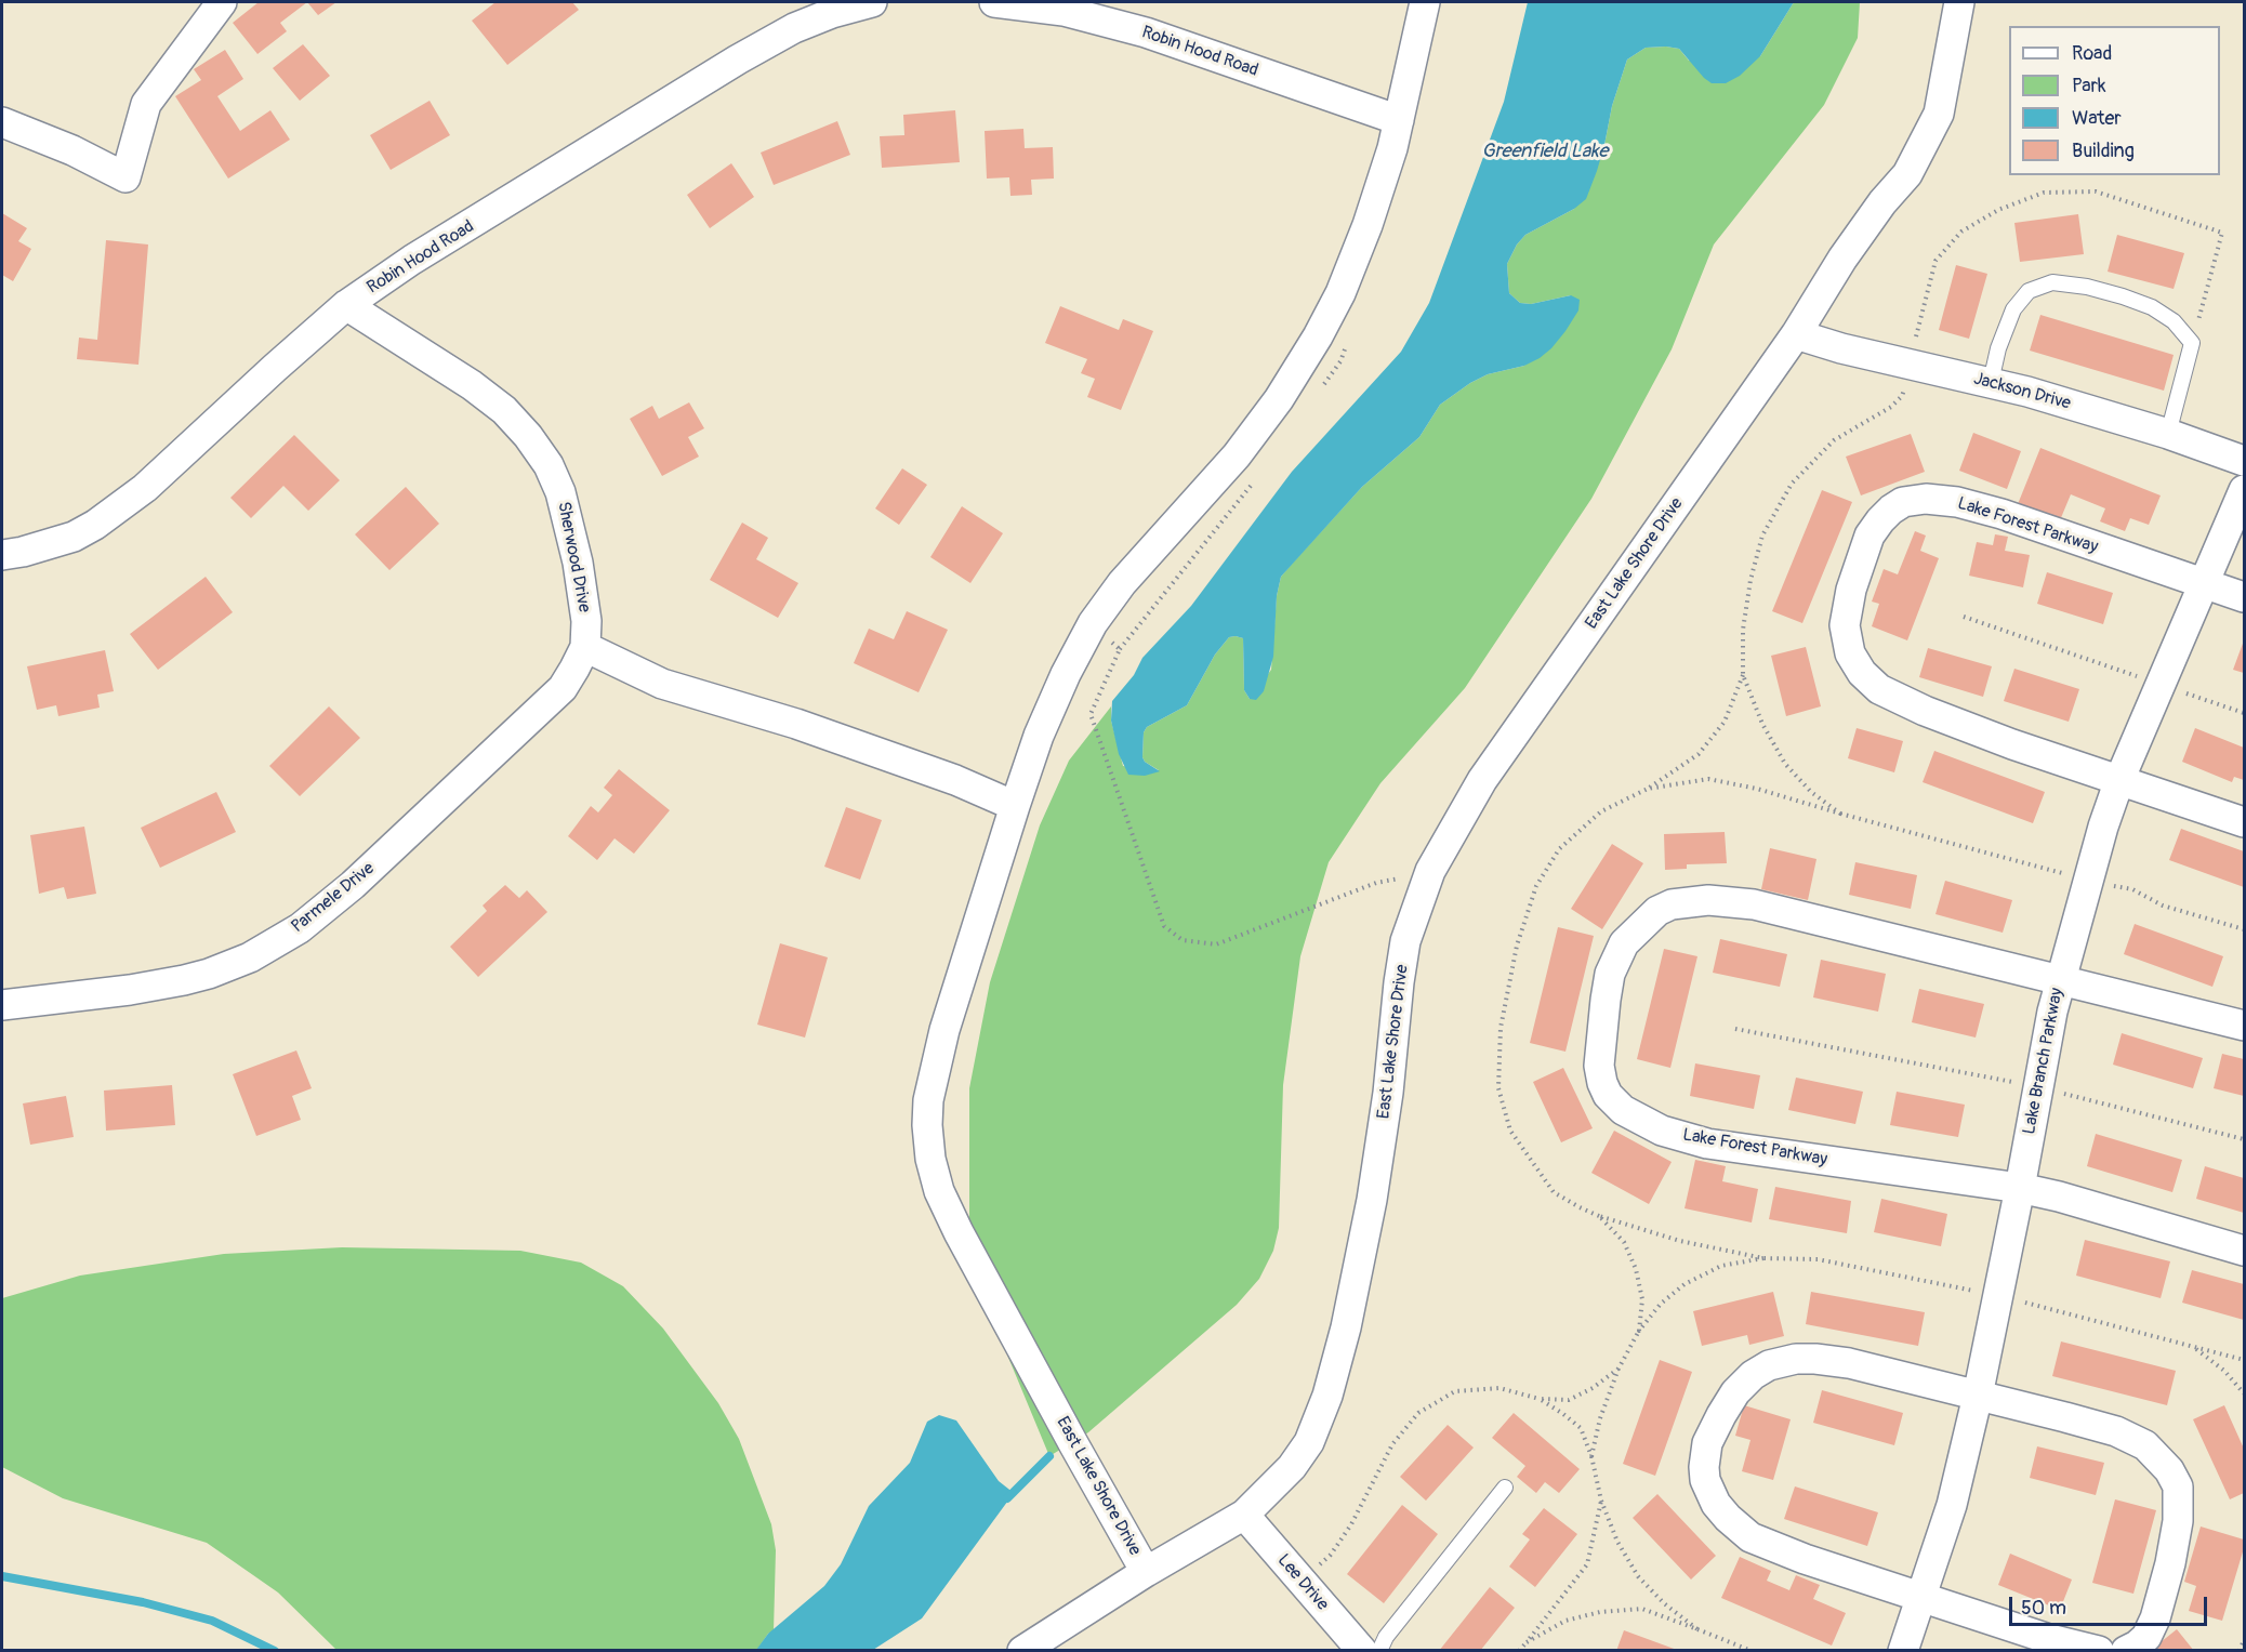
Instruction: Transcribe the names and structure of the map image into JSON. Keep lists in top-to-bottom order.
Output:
{
  "streets": {
    "street": [
      "Robin Hood Road",
      "Jackson Drive",
      "Lake Forest Parkway",
      "Sherwood Drive",
      "East Lake Shore Drive",
      "Parmele Drive",
      "Lake Branch Parkway",
      "Lee Drive"
    ]
  },
  "crossings": [
    ["Robin Hood Road", "Sherwood Drive"],
    ["Robin Hood Road", "East Lake Shore Drive"],
    ["Jackson Drive", "East Lake Shore Drive"],
    ["Lake Forest Parkway", "Lake Branch Parkway"],
    ["Sherwood Drive", "Parmele Drive"],
    ["East Lake Shore Drive", "Lee Drive"]
  ],
  "water": ["Greenfield Lake"],
  "legend": [
    "Road",
    "Park",
    "Water",
    "Building"
  ],
  "scale_bar": "50 m"
}
